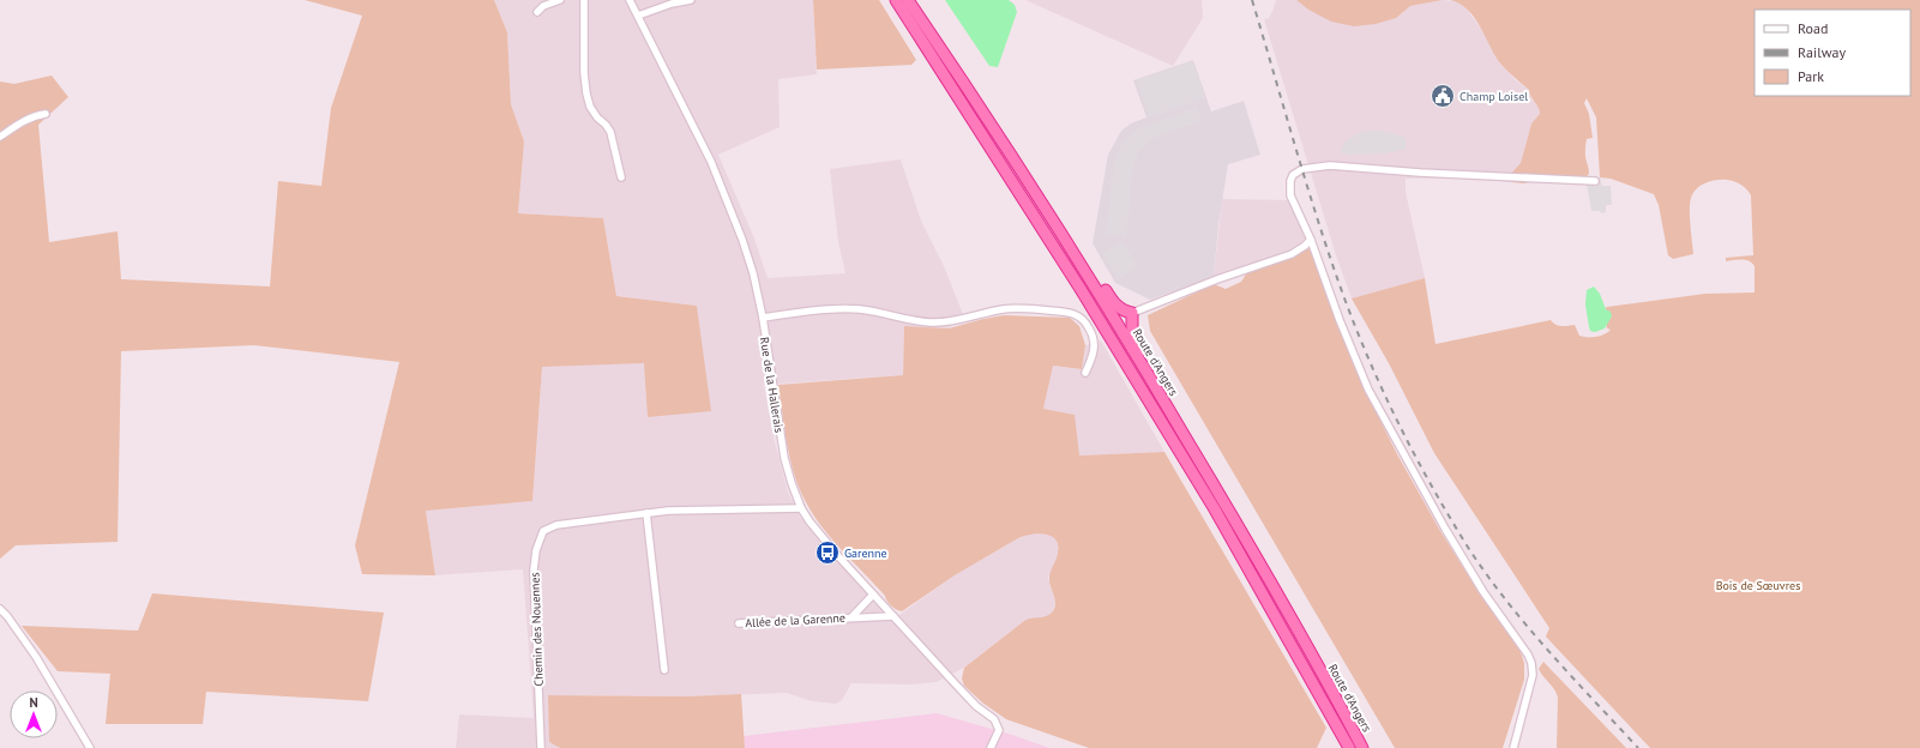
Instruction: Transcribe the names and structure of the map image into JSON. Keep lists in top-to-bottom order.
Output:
{
  "streets": {
    "highway": ["Route d'Angers"],
    "street": ["Rue de la Hallerais", "Allée de la Garenne", "Chemin des Nouennes"]
  },
  "crossings": [
    ["Rue de la Hallerais", "Allée de la Garenne"],
    ["Rue de la Hallerais", "Chemin des Nouennes"]
  ],
  "parks": ["Bois de Sœuvres"],
  "places": {
    "public building": ["Champ Loisel"],
    "bus stop": ["Garenne"]
  },
  "legend": ["Road", "Railway", "Park"],
  "north": "top"
}
